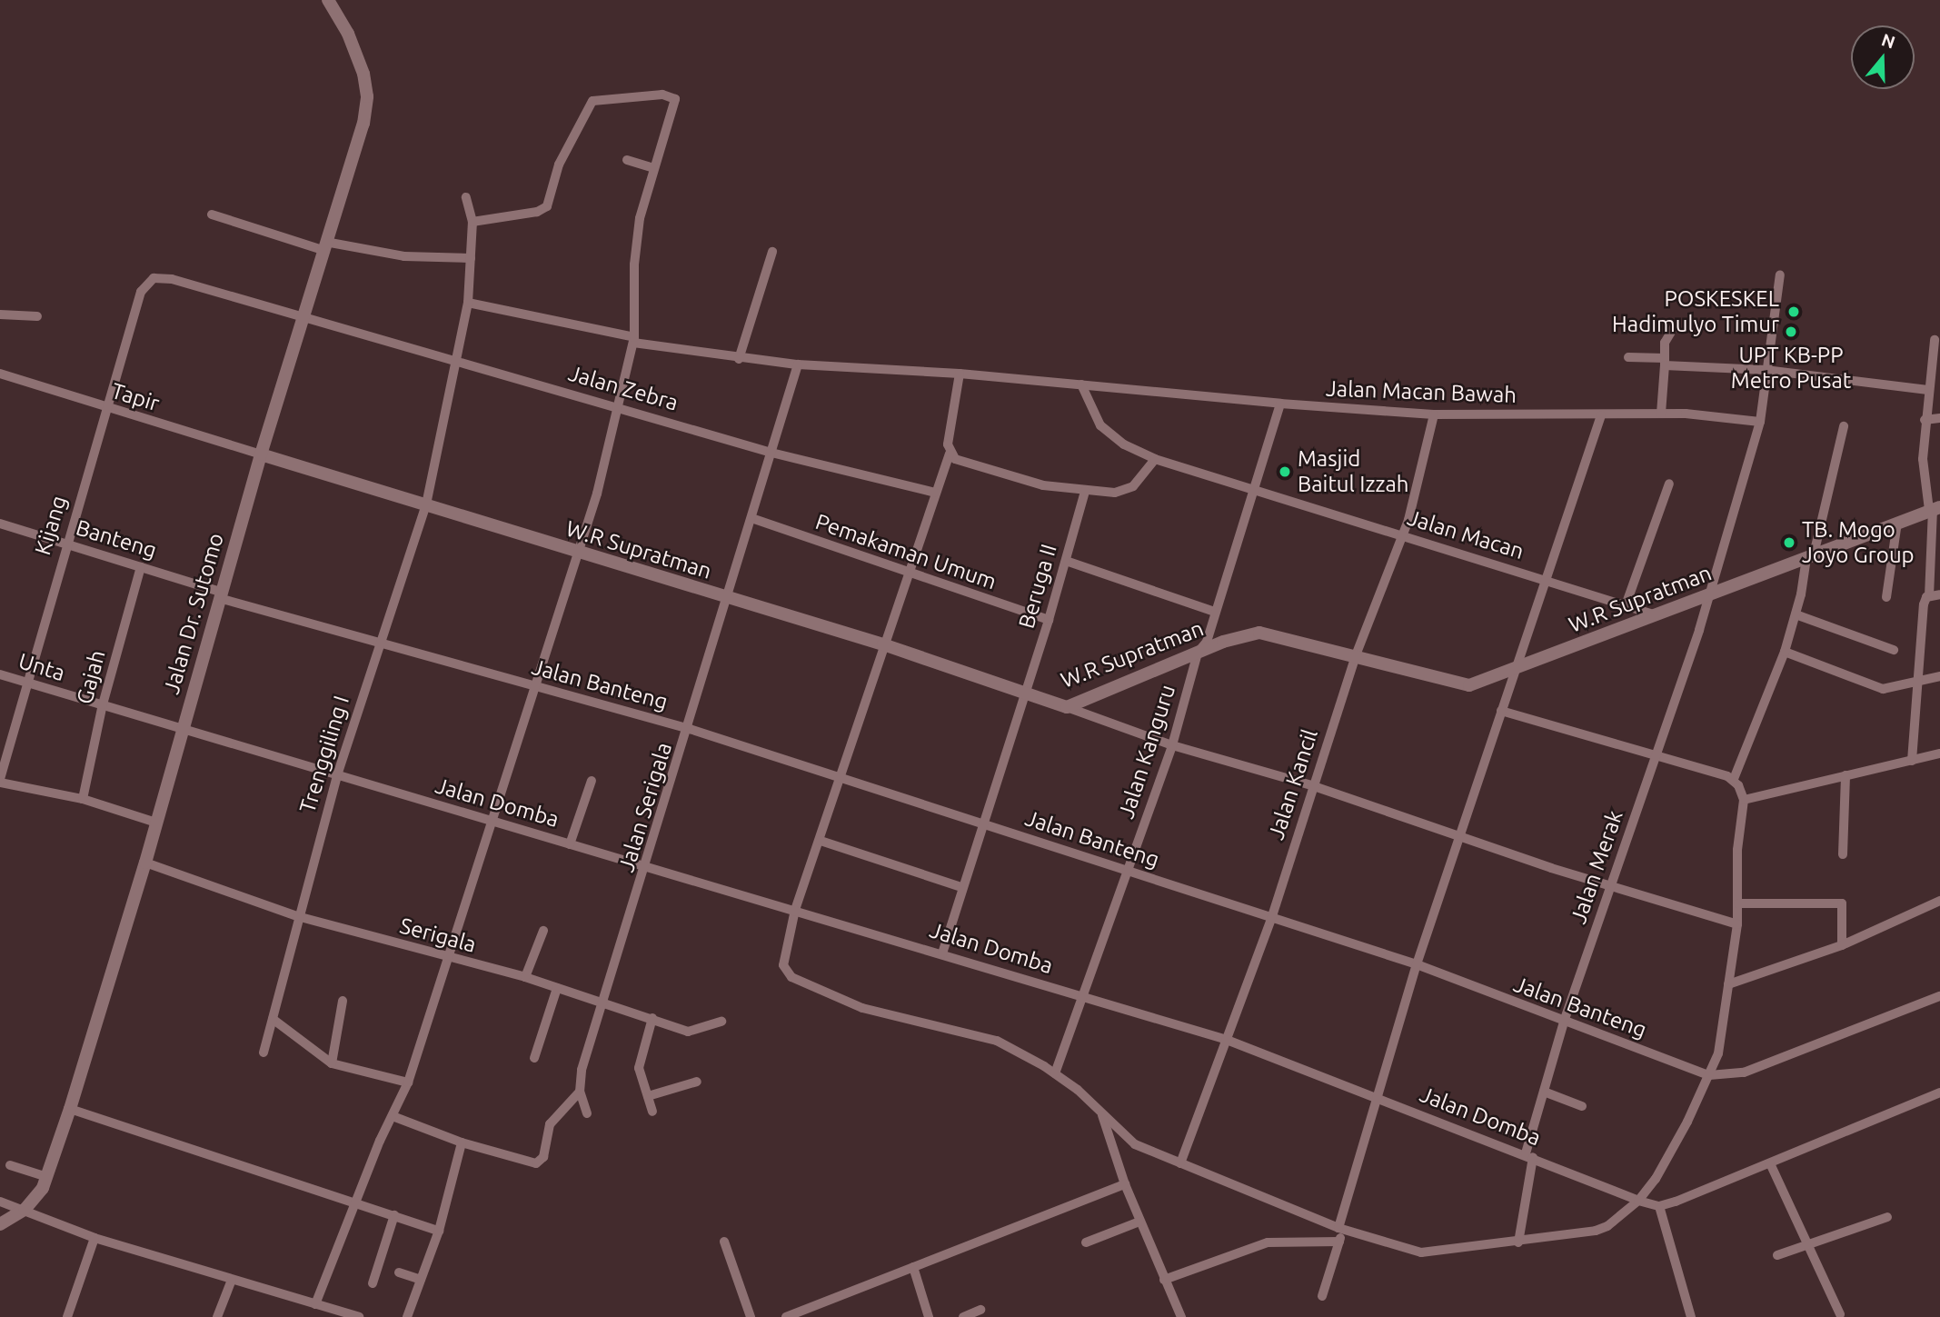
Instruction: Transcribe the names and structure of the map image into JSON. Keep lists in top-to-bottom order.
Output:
{
  "streets": {
    "street": [
      "Jalan Zebra",
      "Jalan Macan Bawah",
      "Tapir",
      "Kijang",
      "Jalan Macan",
      "Banteng",
      "W.R Supratman",
      "Pemakaman Umum",
      "Beruga II",
      "Jalan Dr. Sutomo",
      "Unta",
      "Gajah",
      "Jalan Banteng",
      "Jalan Kanguru",
      "Trenggiling I",
      "Jalan Kancil",
      "Jalan Domba",
      "Jalan Serigala",
      "Jalan Merak",
      "Serigala"
    ]
  },
  "crossings": [
    ["Jalan Zebra", "Kijang"],
    ["Jalan Zebra", "Jalan Dr. Sutomo"],
    ["Jalan Zebra", "Trenggiling I"],
    ["Jalan Zebra", "Jalan Serigala"],
    ["Jalan Macan Bawah", "Jalan Macan"],
    ["Jalan Macan Bawah", "Jalan Kanguru"],
    ["Jalan Macan Bawah", "Trenggiling I"],
    ["Jalan Macan Bawah", "Jalan Kancil"],
    ["Jalan Macan Bawah", "Jalan Serigala"],
    ["Jalan Macan Bawah", "Jalan Merak"],
    ["Tapir", "Kijang"],
    ["Tapir", "W.R Supratman"],
    ["Tapir", "Jalan Dr. Sutomo"],
    ["Kijang", "Banteng"],
    ["Kijang", "Unta"],
    ["Jalan Macan", "W.R Supratman"],
    ["Jalan Macan", "Jalan Kanguru"],
    ["Jalan Macan", "Jalan Kancil"],
    ["Banteng", "Jalan Dr. Sutomo"],
    ["Banteng", "Gajah"],
    ["Banteng", "Jalan Banteng"],
    ["W.R Supratman", "Beruga II"],
    ["W.R Supratman", "Jalan Dr. Sutomo"],
    ["W.R Supratman", "Jalan Kanguru"],
    ["W.R Supratman", "Trenggiling I"],
    ["W.R Supratman", "Jalan Kancil"],
    ["W.R Supratman", "Jalan Serigala"],
    ["W.R Supratman", "Jalan Merak"],
    ["Pemakaman Umum", "Beruga II"],
    ["Pemakaman Umum", "Jalan Serigala"],
    ["Beruga II", "Jalan Banteng"],
    ["Beruga II", "Jalan Domba"],
    ["Jalan Dr. Sutomo", "Unta"],
    ["Jalan Dr. Sutomo", "Jalan Banteng"],
    ["Jalan Dr. Sutomo", "Jalan Domba"],
    ["Jalan Dr. Sutomo", "Serigala"],
    ["Unta", "Gajah"],
    ["Unta", "Jalan Domba"],
    ["Jalan Banteng", "Jalan Kanguru"],
    ["Jalan Banteng", "Trenggiling I"],
    ["Jalan Banteng", "Jalan Kancil"],
    ["Jalan Banteng", "Jalan Serigala"],
    ["Jalan Banteng", "Jalan Merak"],
    ["Jalan Kanguru", "Jalan Domba"],
    ["Trenggiling I", "Jalan Domba"],
    ["Trenggiling I", "Serigala"],
    ["Jalan Kancil", "Jalan Domba"],
    ["Jalan Domba", "Jalan Serigala"],
    ["Jalan Domba", "Jalan Merak"],
    ["Jalan Serigala", "Serigala"]
  ],
  "places": [
    "POSKESKEL Hadimulyo Timur",
    "UPT KB-PP Metro Pusat",
    "Masjid Baitul Izzah",
    "TB. Mogo Joyo Group"
  ],
  "north": "top"
}
